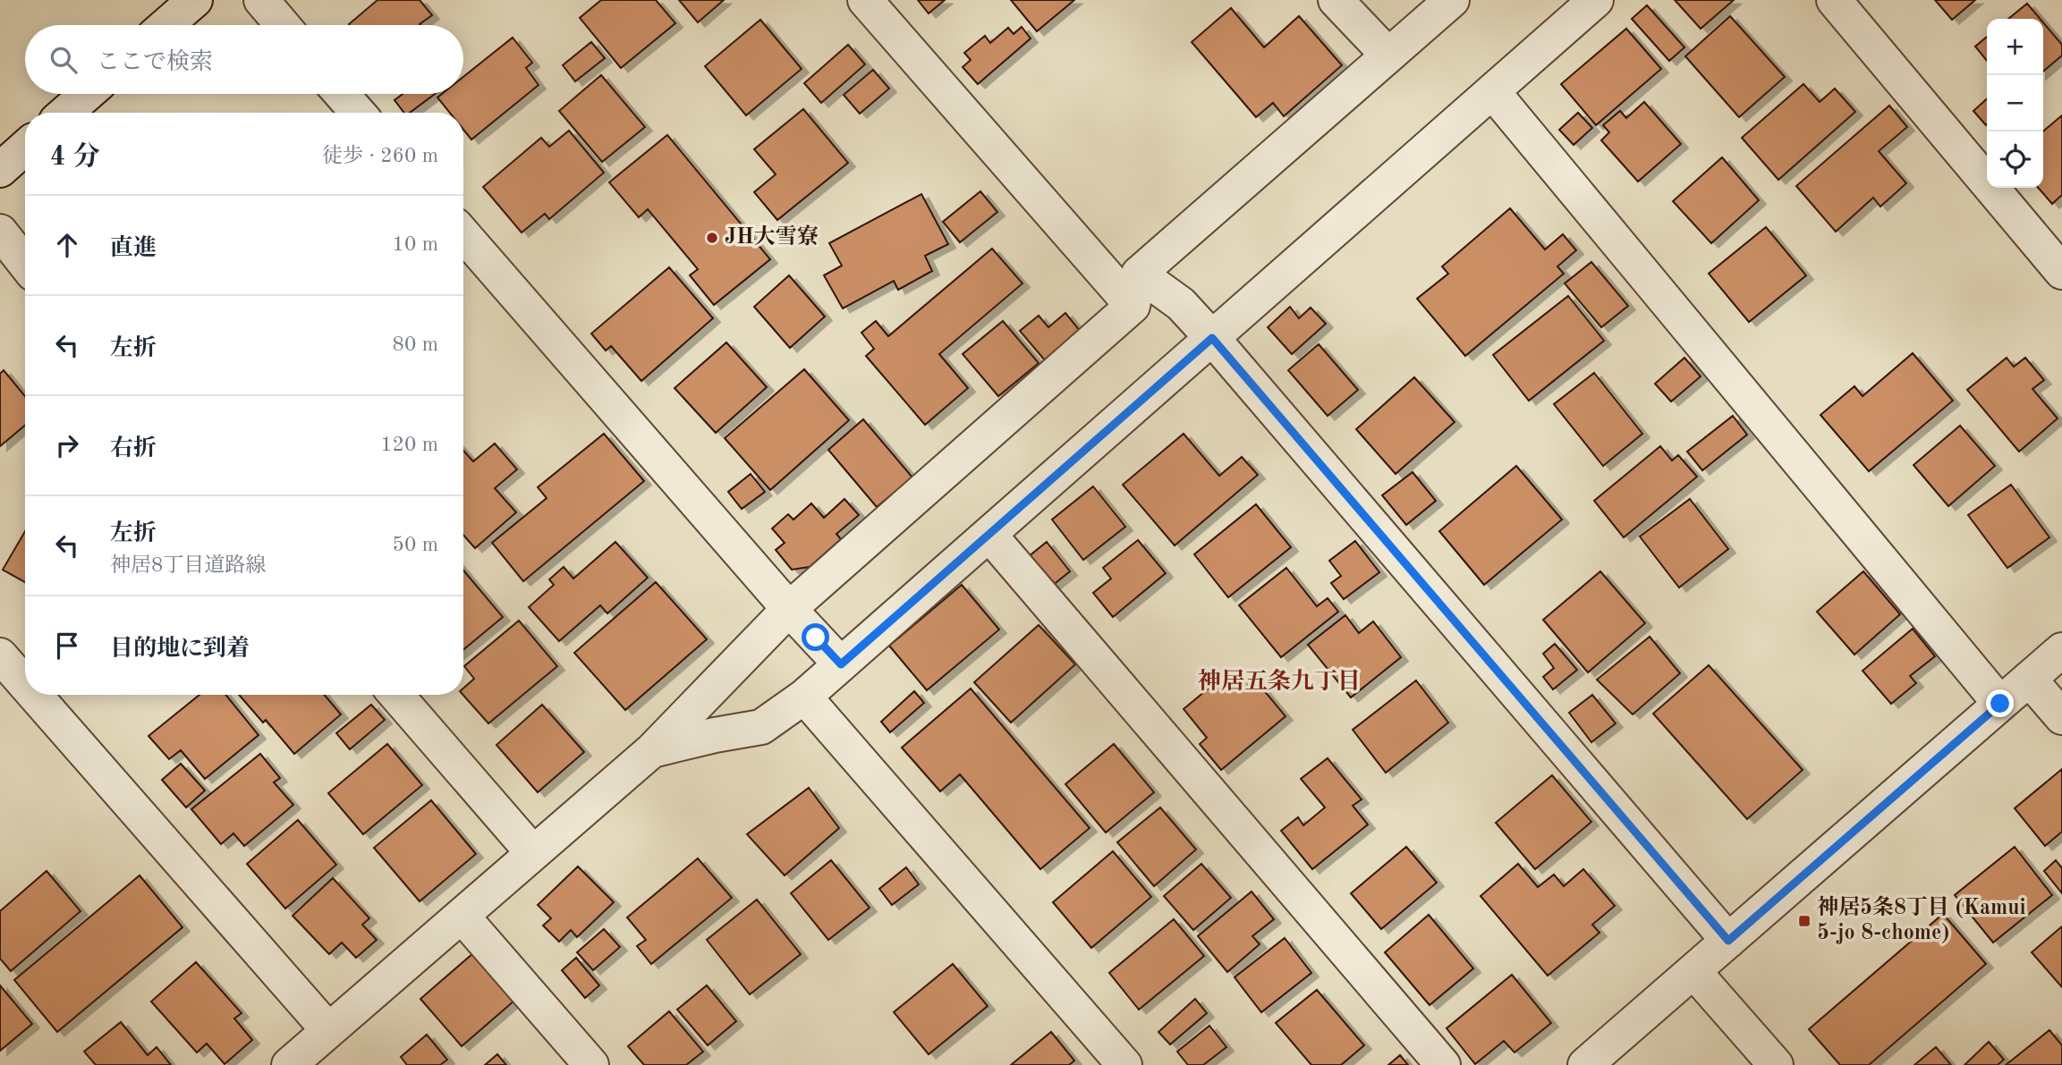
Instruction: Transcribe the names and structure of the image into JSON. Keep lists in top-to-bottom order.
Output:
{
  "districts": ["神居五条九丁目"],
  "places": {
    "other": ["JH大雪寮"],
    "transit": ["神居5条8丁目 (Kamui 5-jo 8-chome)"]
  },
  "page": {
    "map_buttons": ["+", "−"],
    "search": "ここで検索",
    "heading": ["4 分", "徒歩 · 260 m"],
    "list": [
      ["直進", "10 m"],
      ["左折", "80 m"],
      ["右折", "120 m"],
      ["左折", "神居8丁目道路線", "50 m"],
      "目的地に到着"
    ]
  }
}
